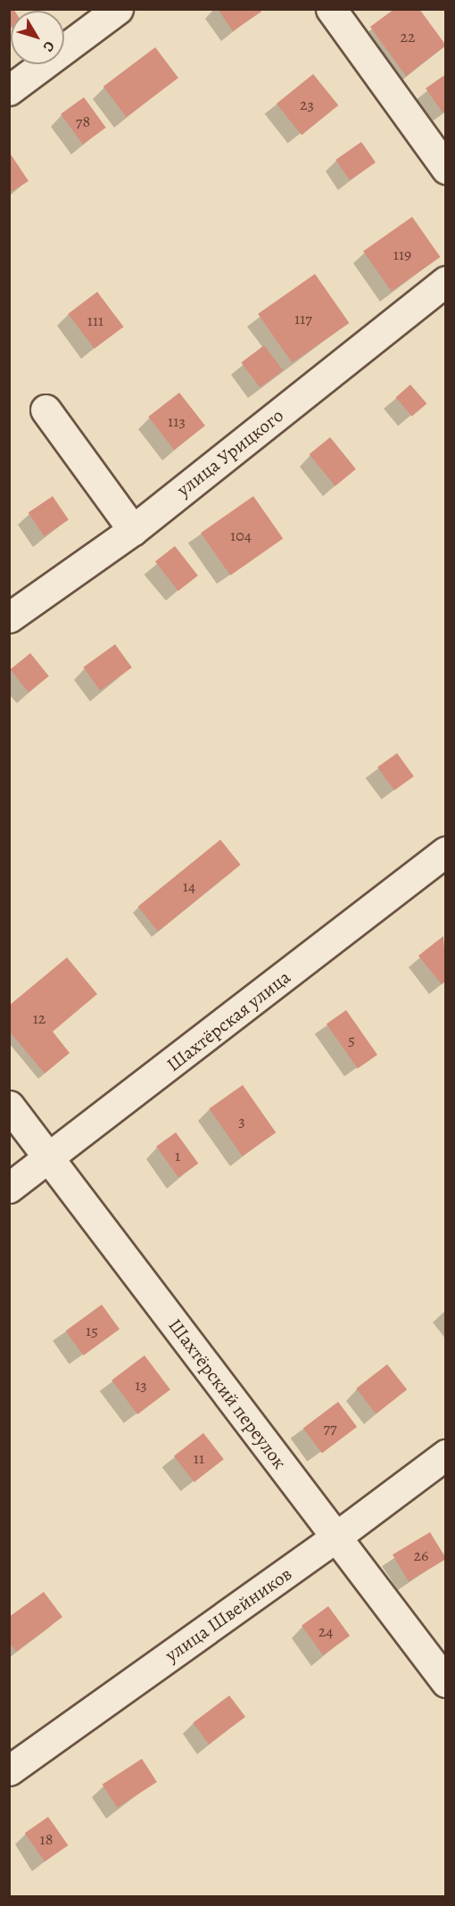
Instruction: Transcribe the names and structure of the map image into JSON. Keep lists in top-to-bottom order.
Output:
{
  "streets": {
    "street": [
      "улица Урицкого",
      "Шахтёрская улица",
      "Шахтёрский переулок",
      "улица Швейников"
    ]
  },
  "crossings": [
    ["Шахтёрская улица", "Шахтёрский переулок"],
    ["Шахтёрский переулок", "улица Швейников"]
  ],
  "house_numbers": [
    "22",
    "23",
    "78",
    "119",
    "117",
    "111",
    "113",
    "104",
    "14",
    "12",
    "5",
    "3",
    "1",
    "15",
    "13",
    "77",
    "11",
    "26",
    "24",
    "18"
  ],
  "north": "bottom right"
}
